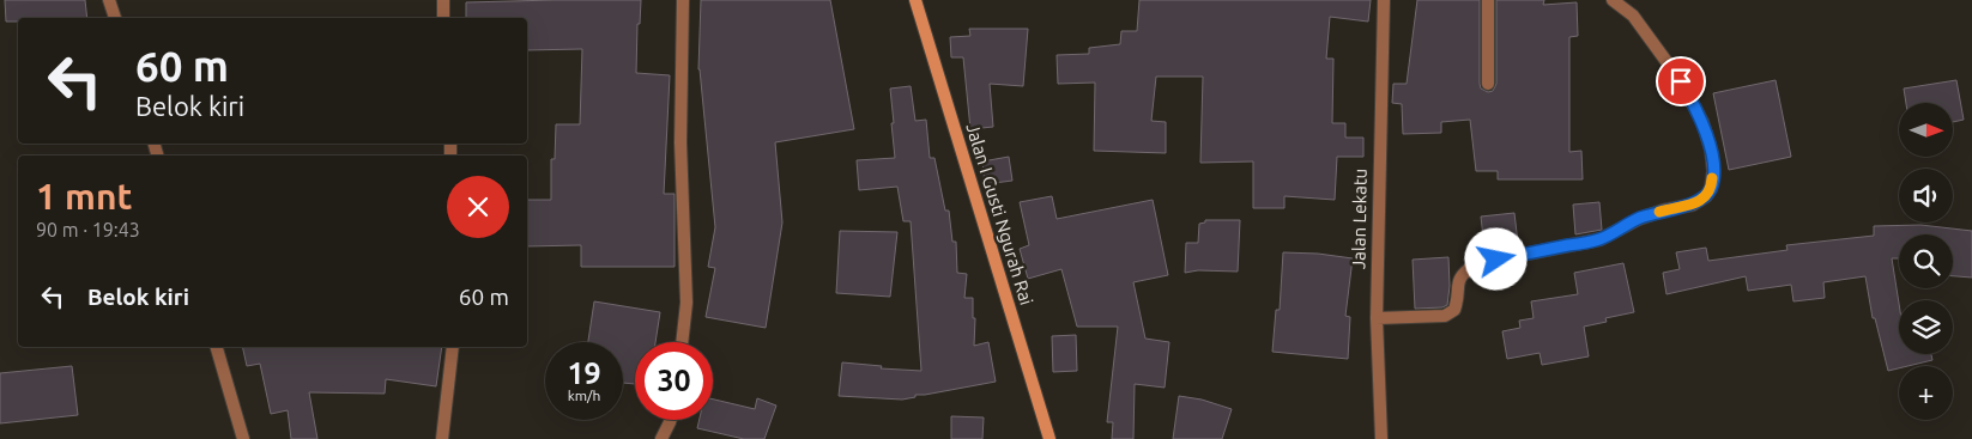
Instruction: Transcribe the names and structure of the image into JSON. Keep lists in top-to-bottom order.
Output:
{
  "streets": {
    "main road": ["Jalan I Gusti Ngurah Rai"],
    "street": ["Jalan Lekatu"]
  },
  "north": "right",
  "page": {
    "turn": ["60 m", "Belok kiri"],
    "map_buttons": "+",
    "heading": ["1 mnt", "90 m · 19:43"],
    "list": [
      {
        "name": "Belok kiri",
        "value": "60 m"
      }
    ],
    "speed": "19 km/h",
    "limit": "30"
  }
}
